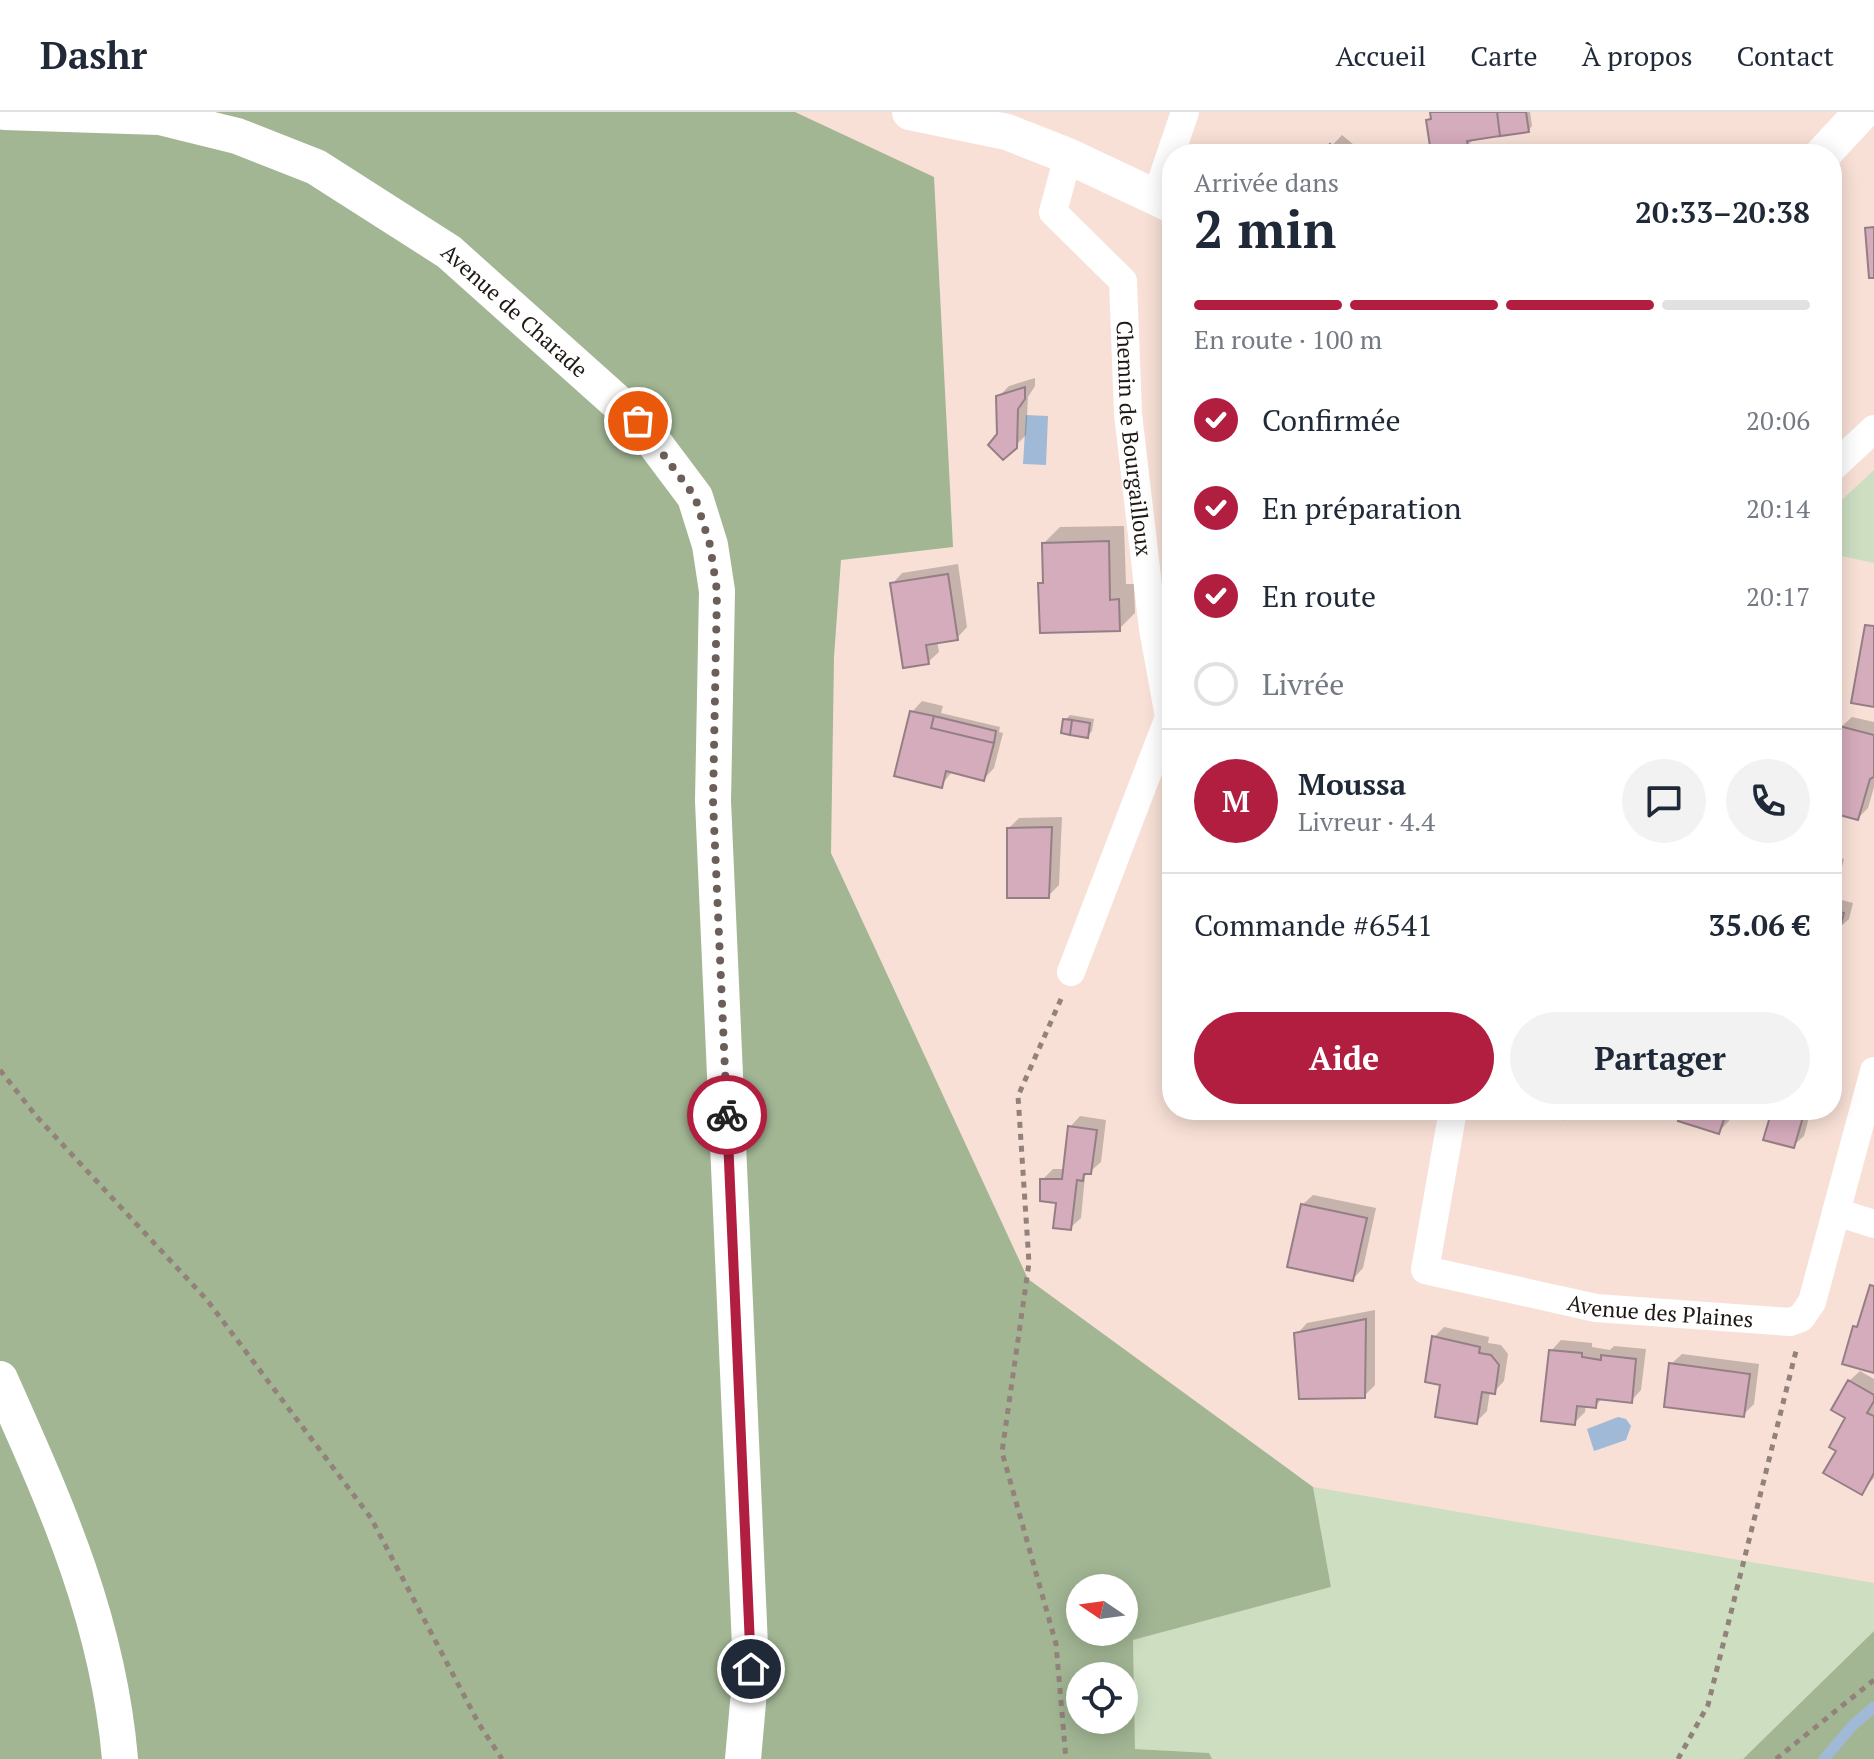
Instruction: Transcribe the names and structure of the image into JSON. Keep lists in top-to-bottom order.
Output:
{
  "streets": {
    "street": ["Avenue de Charade", "Chemin de Bourgailloux", "Avenue des Plaines"]
  },
  "north": "left",
  "page": {
    "header": "Dashr",
    "nav": [
      "Accueil",
      "Carte",
      "À propos",
      "Contact"
    ],
    "heading": ["2 min", "Arrivée dans", "20:33–20:38"],
    "panel": [
      "Moussa",
      "Livreur · 4.4",
      "Commande #6541",
      "35.06 €"
    ],
    "bar": "En route · 100 m",
    "list": [
      ["Confirmée", "20:06"],
      ["En préparation", "20:14"],
      ["En route", "20:17"],
      "Livrée"
    ],
    "round": "M",
    "buttons": ["Aide", "Partager"]
  }
}
